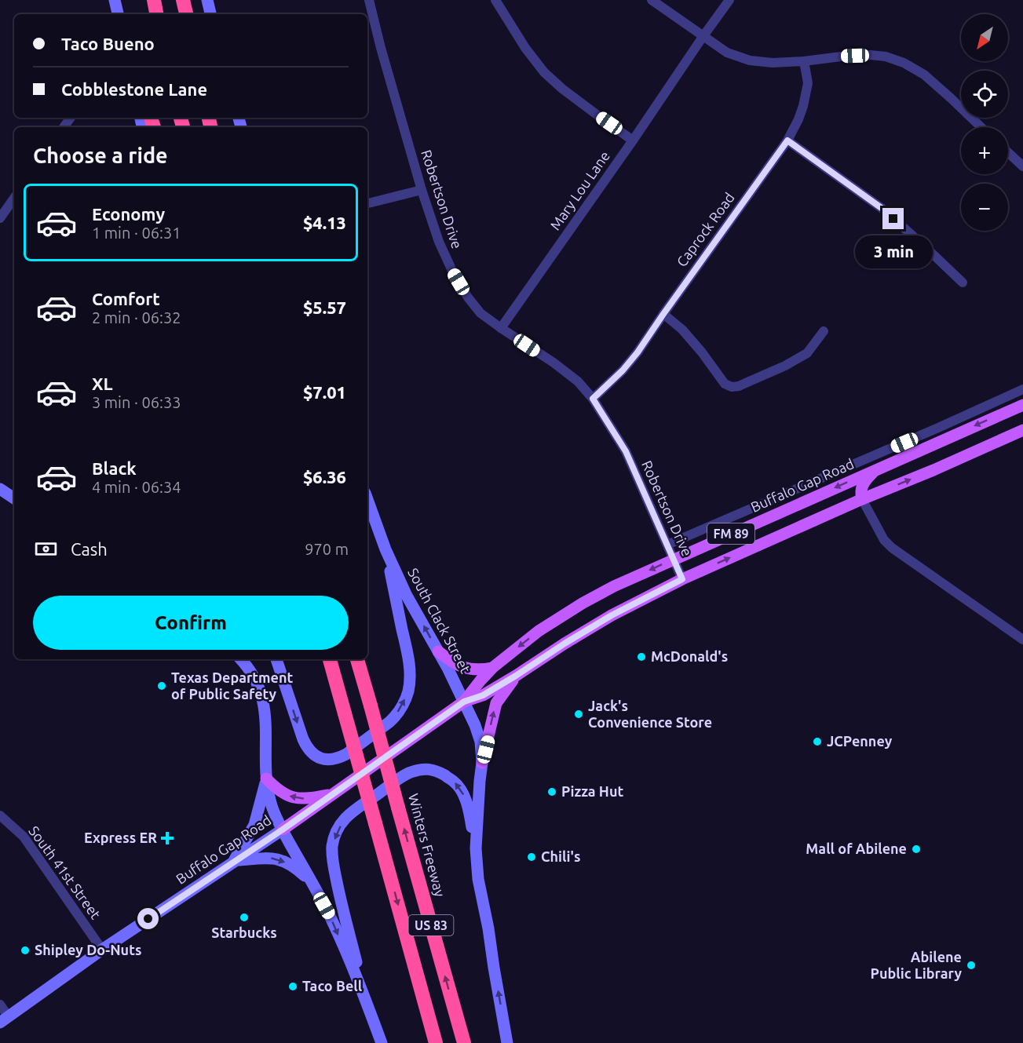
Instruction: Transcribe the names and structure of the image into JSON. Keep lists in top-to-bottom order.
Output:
{
  "streets": {
    "highway": ["Winters Freeway", "US 83"],
    "main road": ["Buffalo Gap Road", "FM 89", "South Clack Street"],
    "street": [
      "Mary Lou Lane",
      "Robertson Drive",
      "Caprock Road",
      "South 41st Street"
    ]
  },
  "crossings": [
    ["Mary Lou Lane", "Robertson Drive"],
    ["Robertson Drive", "Caprock Road"],
    ["Robertson Drive", "Buffalo Gap Road"],
    ["Buffalo Gap Road", "South Clack Street"],
    ["Buffalo Gap Road", "South 41st Street"]
  ],
  "one_way": ["South Clack Street"],
  "places": {
    "other": [
      "McDonald's",
      "Texas Department of Public Safety",
      "Jack's Convenience Store",
      "JCPenney",
      "Pizza Hut",
      "Mall of Abilene",
      "Chili's",
      "Starbucks",
      "Shipley Do-Nuts",
      "Abilene Public Library",
      "Taco Bell"
    ],
    "health": ["Express ER"]
  },
  "north": "bottom left",
  "page": {
    "map_buttons": ["+", "−"],
    "banner": ["Taco Bueno", "Cobblestone Lane"],
    "heading": "Choose a ride",
    "list": [
      {
        "name": "Economy",
        "note": "1 min · 06:31",
        "value": "$4.13"
      },
      {
        "name": "Comfort",
        "note": "2 min · 06:32",
        "value": "$5.57"
      },
      {
        "name": "XL",
        "note": "3 min · 06:33",
        "value": "$7.01"
      },
      {
        "name": "Black",
        "note": "4 min · 06:34",
        "value": "$6.36"
      }
    ],
    "bubble": "3 min",
    "pay": ["Cash", "970 m"],
    "buttons": "Confirm"
  }
}
